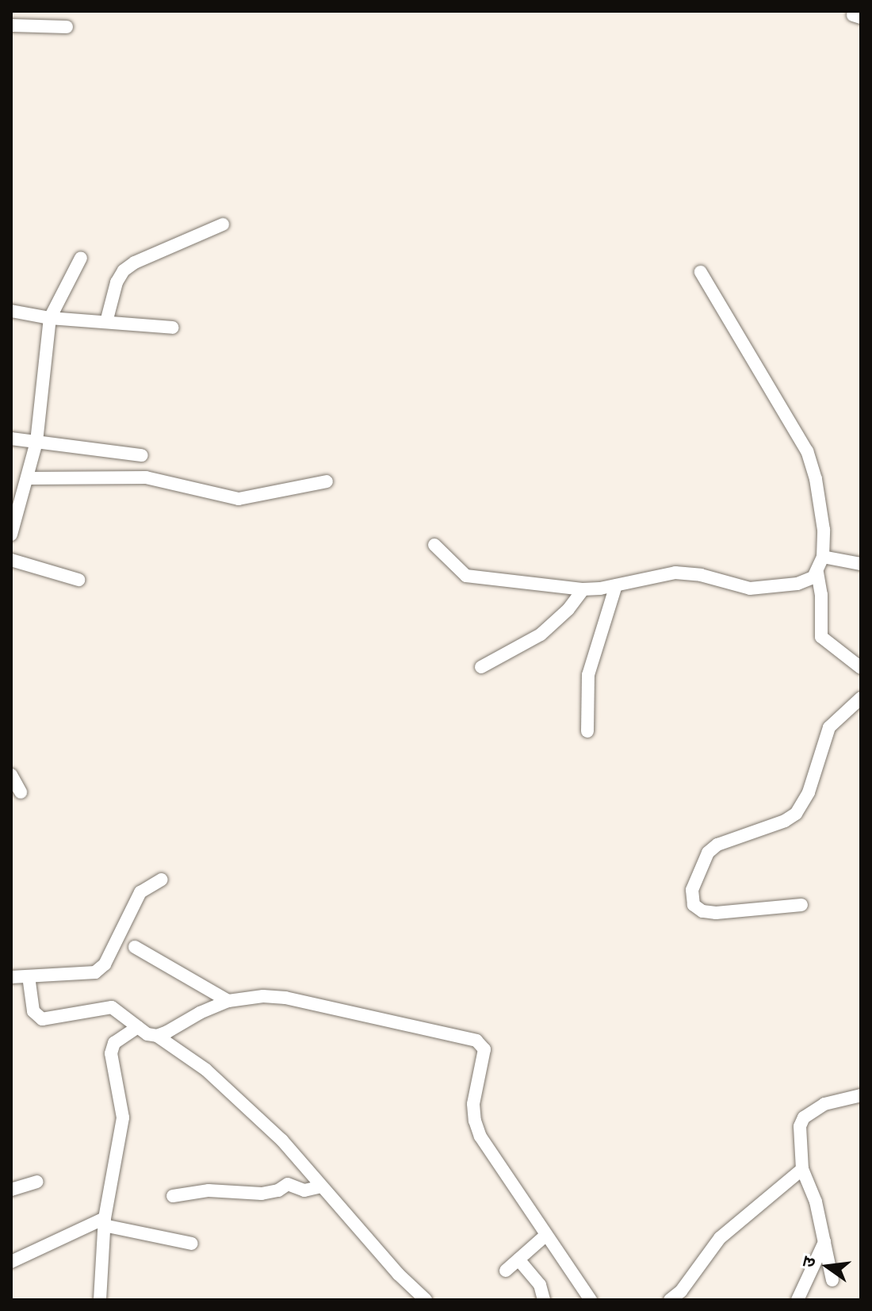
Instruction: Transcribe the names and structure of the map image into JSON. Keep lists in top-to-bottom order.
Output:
{
  "north": "left"
}
